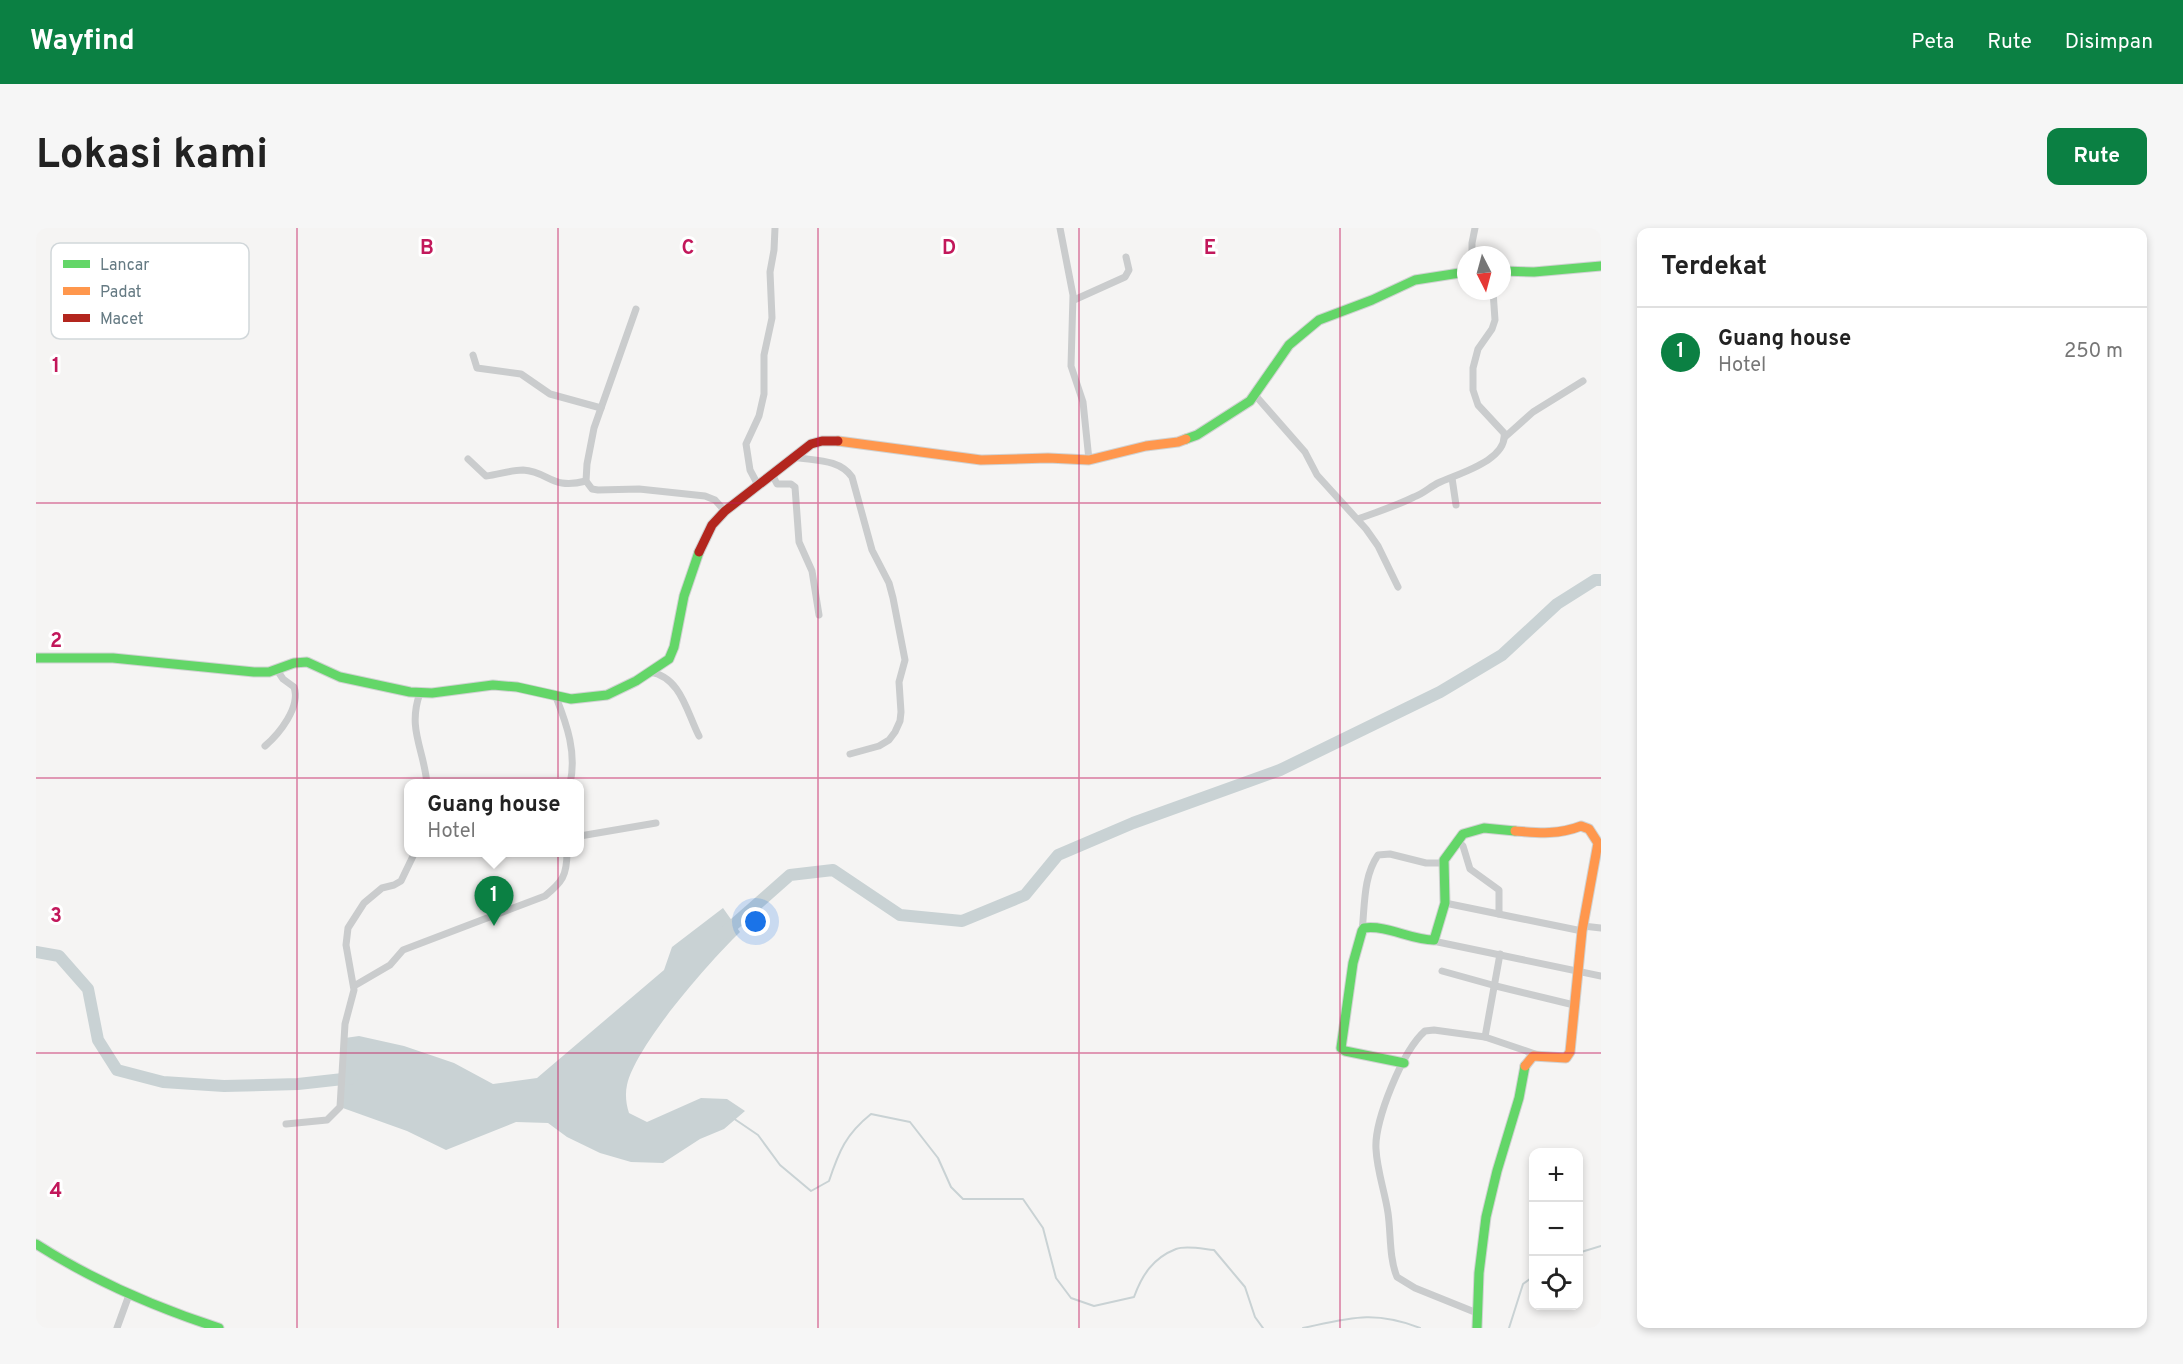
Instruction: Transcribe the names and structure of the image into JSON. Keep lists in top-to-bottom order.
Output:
{
  "legend": ["Lancar", "Padat", "Macet"],
  "north": "bottom",
  "page": {
    "header": "Wayfind",
    "nav": ["Peta", "Rute", "Disimpan"],
    "buttons": "Rute",
    "title": "Lokasi kami",
    "heading": "Terdekat",
    "list": [
      {
        "mark": "1",
        "name": "Guang house",
        "note": "Hotel",
        "value": "250 m"
      }
    ],
    "popup": ["Guang house", "Hotel"],
    "pins": "1",
    "map_buttons": ["+", "−"]
  },
  "grid": {
    "columns": [
      "B",
      "C",
      "D",
      "E"
    ],
    "rows": [
      "1",
      "2",
      "3",
      "4"
    ]
  }
}
